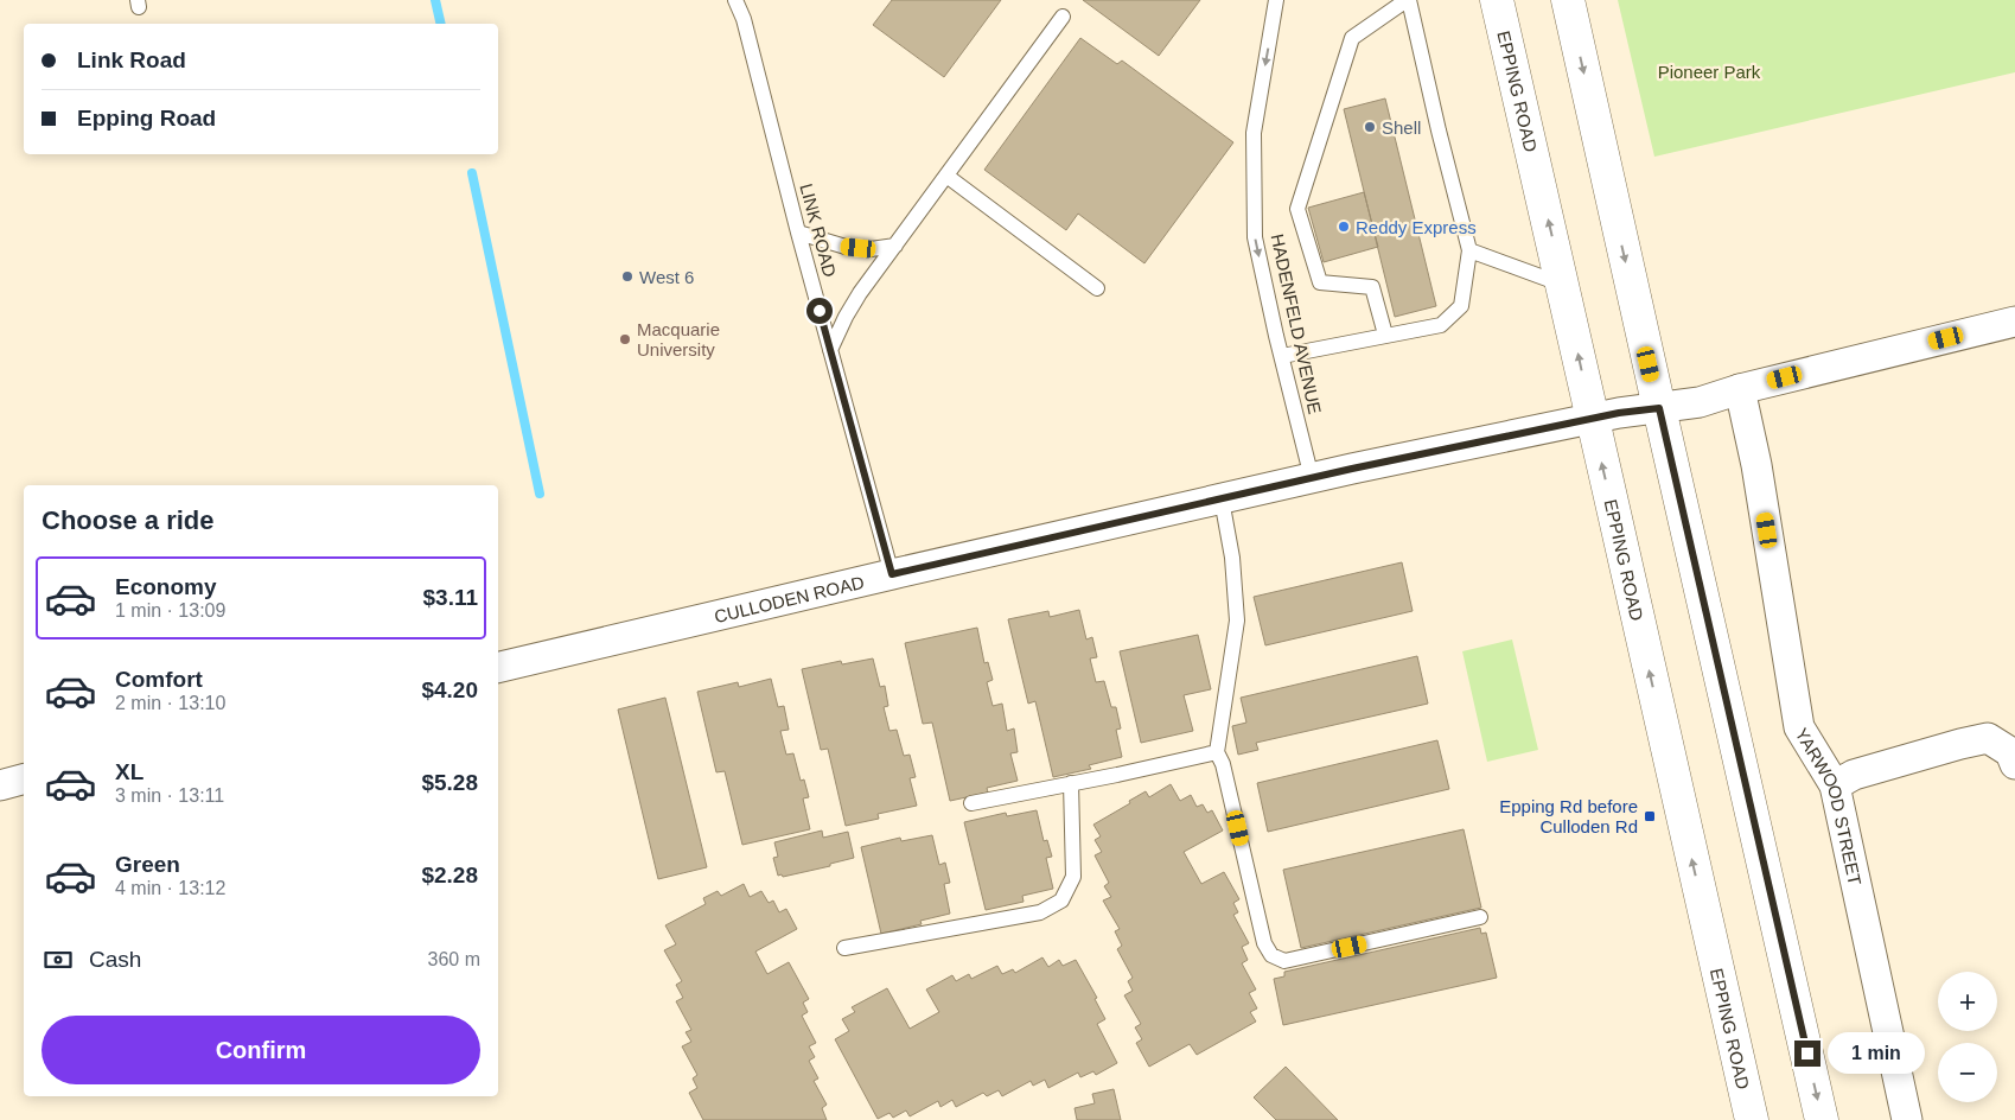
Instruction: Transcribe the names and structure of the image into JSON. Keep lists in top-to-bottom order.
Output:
{
  "streets": {
    "main road": ["EPPING ROAD"],
    "street": ["CULLODEN ROAD", "YARWOOD STREET"],
    "lane": ["LINK ROAD", "HADENFELD AVENUE"]
  },
  "crossings": [
    ["EPPING ROAD", "CULLODEN ROAD"],
    ["LINK ROAD", "CULLODEN ROAD"],
    ["HADENFELD AVENUE", "CULLODEN ROAD"],
    ["CULLODEN ROAD", "YARWOOD STREET"]
  ],
  "one_way": ["HADENFELD AVENUE"],
  "parks": ["Pioneer Park"],
  "places": {
    "other": [
      "Shell",
      "Reddy Express",
      "West 6",
      "Macquarie University"
    ],
    "transit": ["Epping Rd before Culloden Rd"]
  },
  "page": {
    "banner": ["Link Road", "Epping Road"],
    "heading": "Choose a ride",
    "list": [
      {
        "name": "Economy",
        "note": "1 min · 13:09",
        "value": "$3.11"
      },
      {
        "name": "Comfort",
        "note": "2 min · 13:10",
        "value": "$4.20"
      },
      {
        "name": "XL",
        "note": "3 min · 13:11",
        "value": "$5.28"
      },
      {
        "name": "Green",
        "note": "4 min · 13:12",
        "value": "$2.28"
      }
    ],
    "pay": ["Cash", "360 m"],
    "map_buttons": ["+", "−"],
    "buttons": "Confirm",
    "bubble": "1 min"
  }
}
